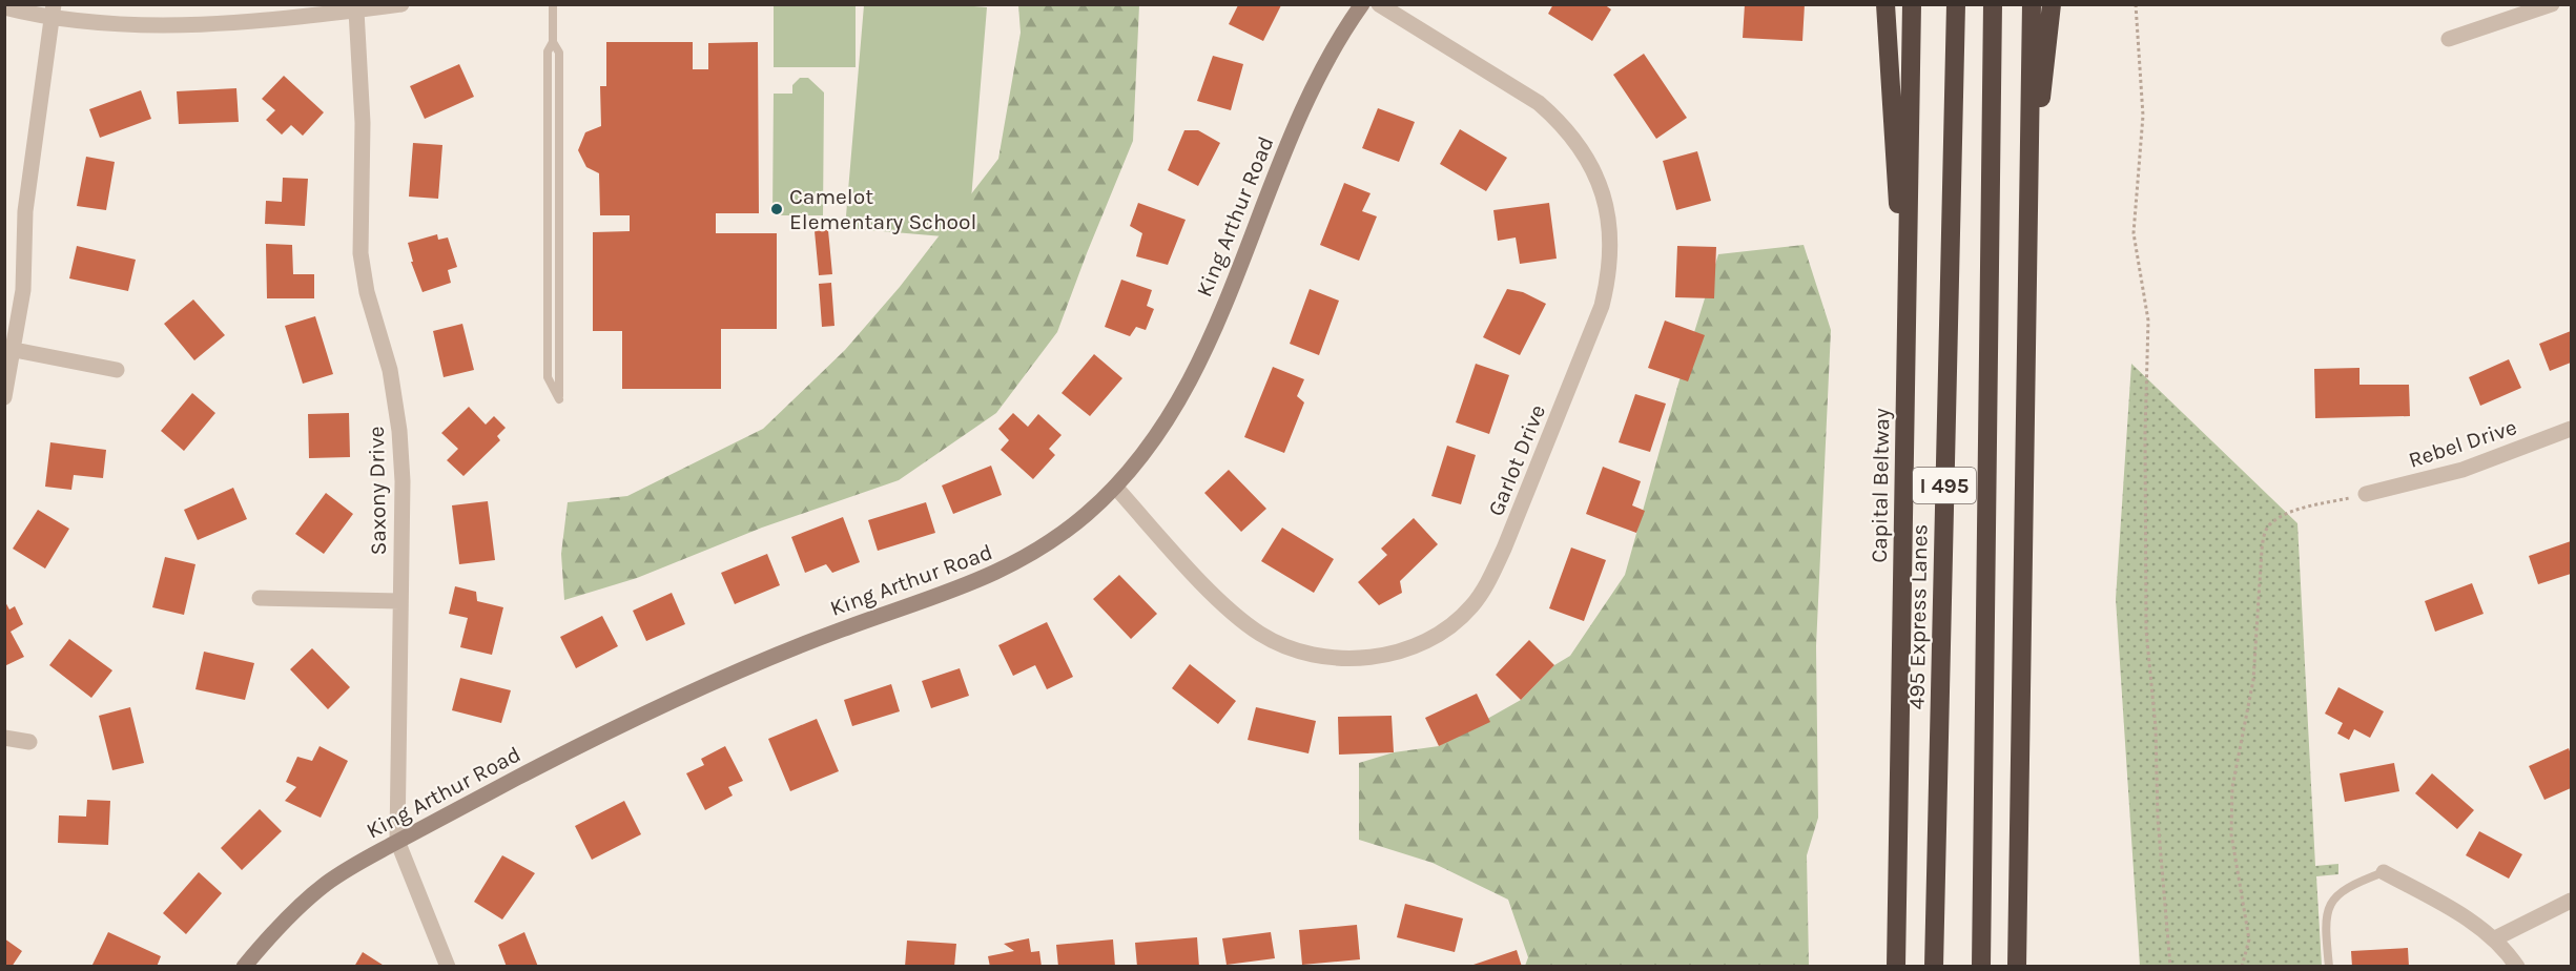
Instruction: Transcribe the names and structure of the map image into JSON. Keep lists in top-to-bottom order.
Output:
{
  "streets": {
    "highway": ["Capital Beltway", "I 495", "495 Express Lanes"],
    "street": [
      "King Arthur Road",
      "Rebel Drive",
      "Garlot Drive",
      "Saxony Drive"
    ]
  },
  "crossings": [
    ["King Arthur Road", "Garlot Drive"],
    ["King Arthur Road", "Saxony Drive"]
  ],
  "places": ["Camelot Elementary School"]
}
